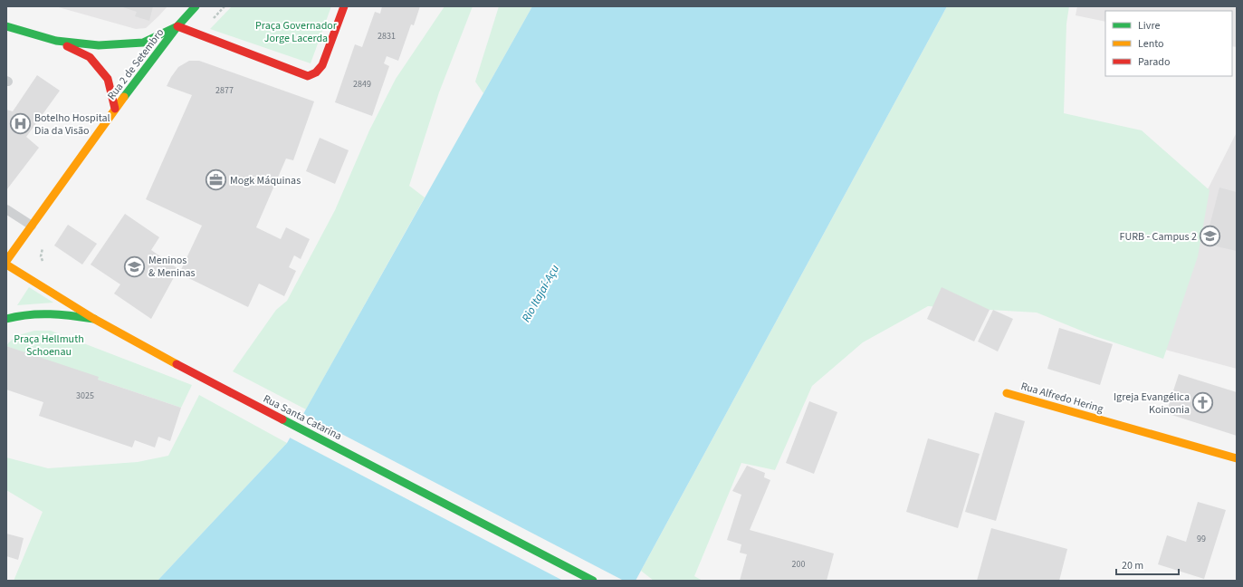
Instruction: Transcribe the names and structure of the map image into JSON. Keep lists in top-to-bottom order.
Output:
{
  "streets": {
    "main road": ["Rua 2 de Setembro", "Rua Alfredo Hering", "Rua Santa Catarina"]
  },
  "water": ["Rio Itajaí-Açu"],
  "parks": ["Praça Governador Jorge Lacerda", "Praça Hellmuth Schoenau"],
  "places": {
    "hospital": ["Botelho Hospital Dia da Visão"],
    "office": ["Mogk Máquinas"],
    "school or university": ["FURB - Campus 2", "Meninos & Meninas"],
    "church": ["Igreja Evangélica Koinonia"]
  },
  "house_numbers": [
    "2831",
    "2849",
    "2877",
    "3025",
    "99",
    "200"
  ],
  "legend": ["Livre", "Lento", "Parado"],
  "scale_bar": "20 m"
}
